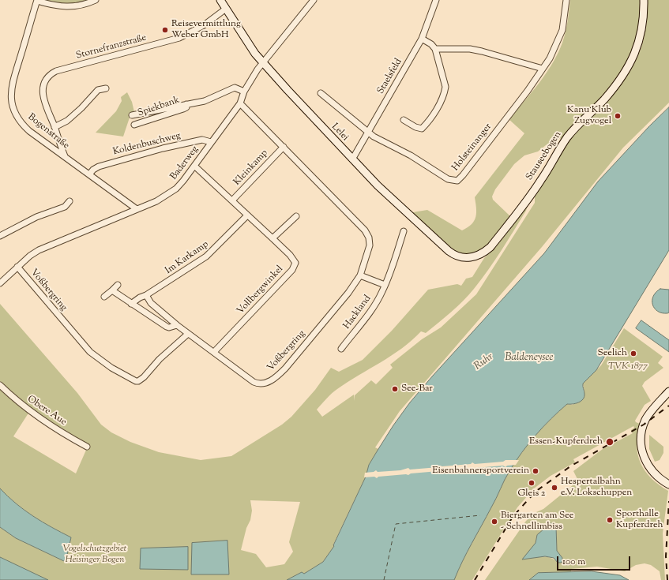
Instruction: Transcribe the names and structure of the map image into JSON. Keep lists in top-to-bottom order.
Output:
{
  "streets": {
    "street": [
      "Stornefranzstraße",
      "Staelsfeld",
      "Spiekbank",
      "Bogenstraße",
      "Lelei",
      "Koldenbuschweg",
      "Holsteinanger",
      "Stauseebogen",
      "Baderweg",
      "Kleinkamp",
      "Im Karkamp",
      "Voßbergring",
      "Vollbergwinkel",
      "Hackland",
      "Obere Aue"
    ]
  },
  "crossings": [
    ["Stornefranzstraße", "Bogenstraße"],
    ["Stornefranzstraße", "Lelei"],
    ["Staelsfeld", "Lelei"],
    ["Staelsfeld", "Holsteinanger"],
    ["Spiekbank", "Baderweg"],
    ["Bogenstraße", "Koldenbuschweg"],
    ["Bogenstraße", "Baderweg"],
    ["Lelei", "Stauseebogen"],
    ["Lelei", "Baderweg"],
    ["Koldenbuschweg", "Baderweg"],
    ["Baderweg", "Voßbergring"],
    ["Baderweg", "Vollbergwinkel"],
    ["Kleinkamp", "Voßbergring"],
    ["Kleinkamp", "Vollbergwinkel"],
    ["Im Karkamp", "Vollbergwinkel"],
    ["Voßbergring", "Vollbergwinkel"]
  ],
  "water": ["Baldeneysee", "Ruhr"],
  "parks": ["TVK 1877", "Vogelschutzgebiet Heisinger Bogen"],
  "places": [
    "Reisevermittlung Weber GmbH",
    "Kanu Klub Zugvogel",
    "Seelich",
    "See-Bar",
    "Essen-Kupferdreh",
    "Eisenbahnersportverein",
    "Gleis 2",
    "Hespertalbahn e.V. Lokschuppen",
    "Sporthalle Kupferdreh",
    "Biergarten am See - Schnellimbiss"
  ],
  "scale_bar": "100 m"
}
